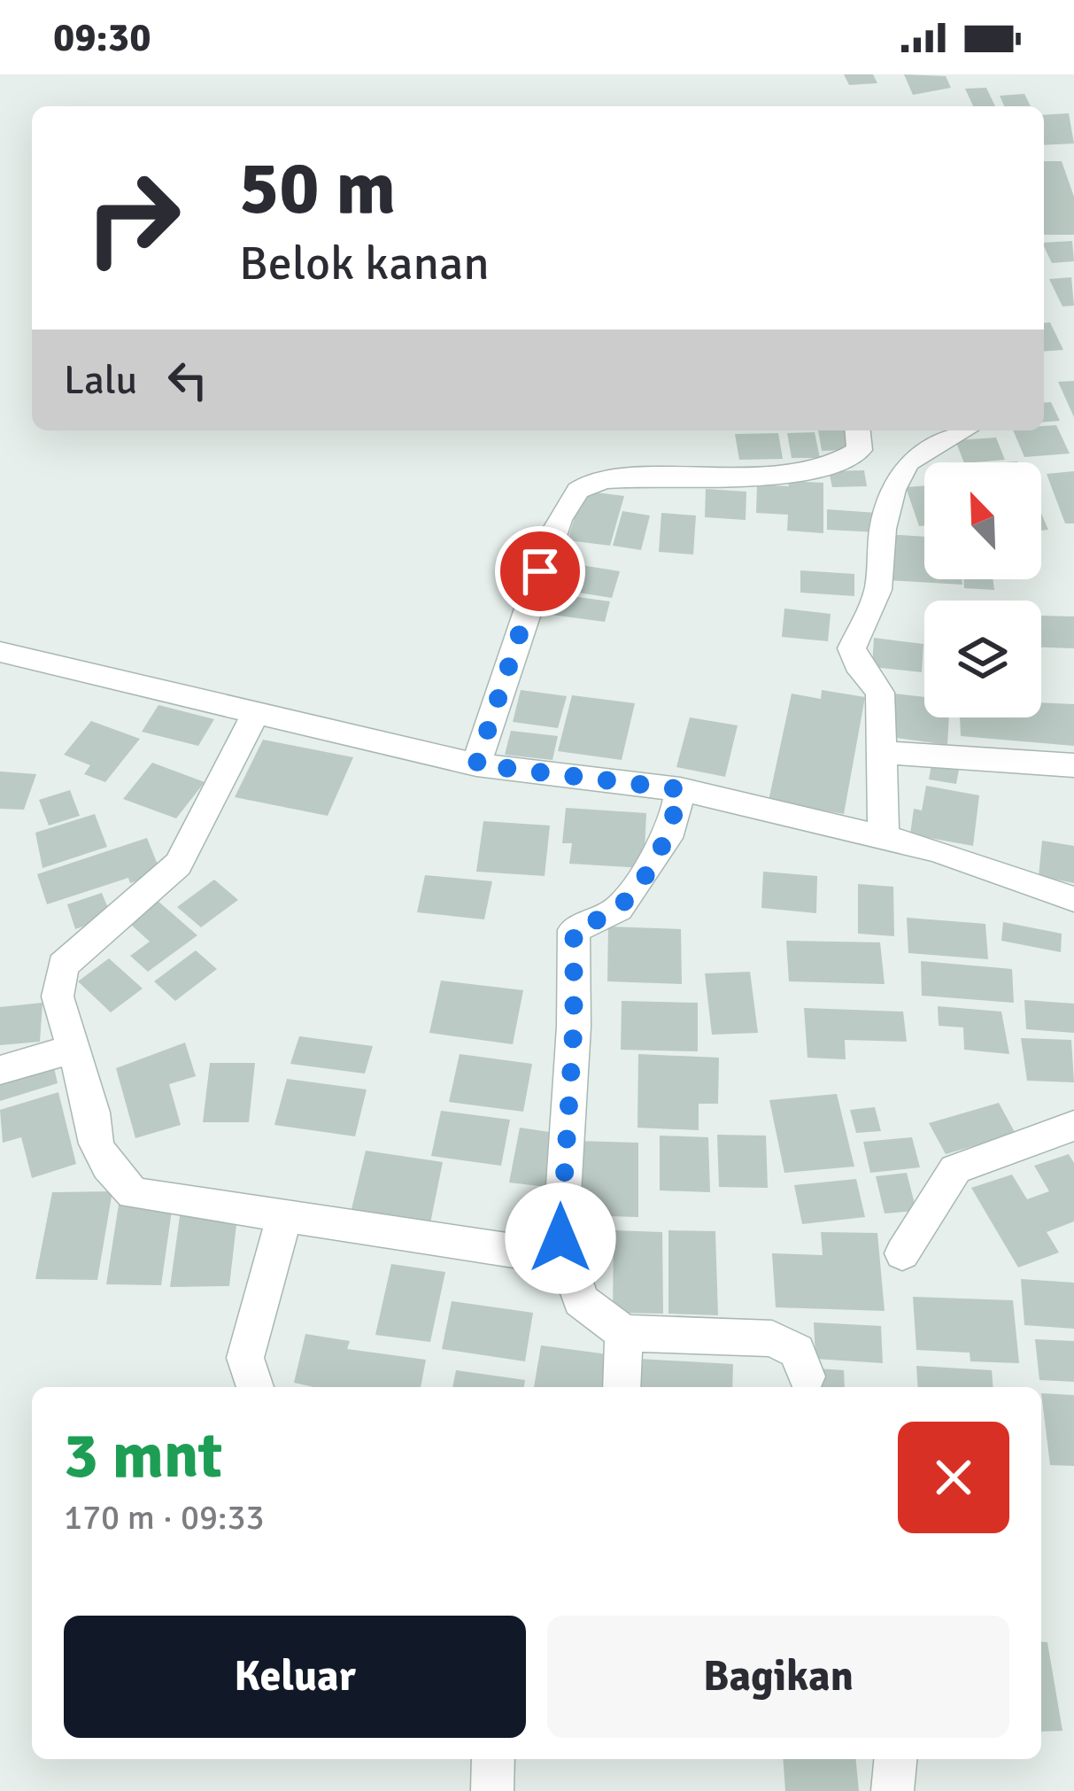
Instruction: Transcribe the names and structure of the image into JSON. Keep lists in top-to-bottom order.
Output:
{
  "north": "top left",
  "page": {
    "status": "09:30",
    "turn": ["50 m", "Belok kanan"],
    "then": "Lalu",
    "heading": ["3 mnt", "170 m · 09:33"],
    "buttons": ["Keluar", "Bagikan"]
  }
}
